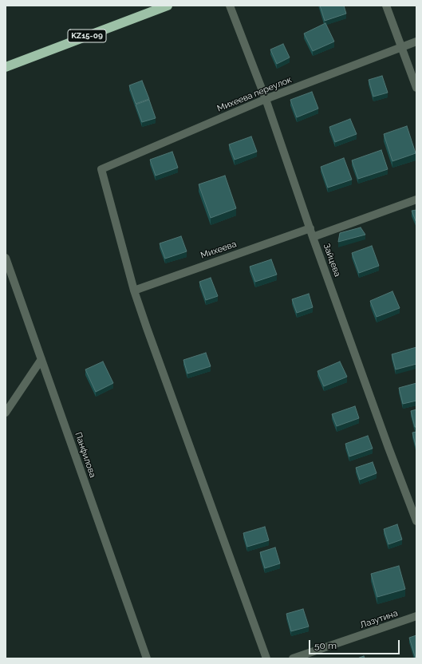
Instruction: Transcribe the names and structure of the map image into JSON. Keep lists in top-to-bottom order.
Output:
{
  "streets": {
    "highway": ["KZ15-09"],
    "street": [
      "Михеева переулок",
      "Михеева",
      "Зайцева",
      "Панфилова",
      "Лазутина"
    ]
  },
  "crossings": [
    ["Михеева переулок", "Михеева"],
    ["Михеева переулок", "Зайцева"],
    ["Михеева", "Зайцева"]
  ],
  "scale_bar": "50 m"
}
